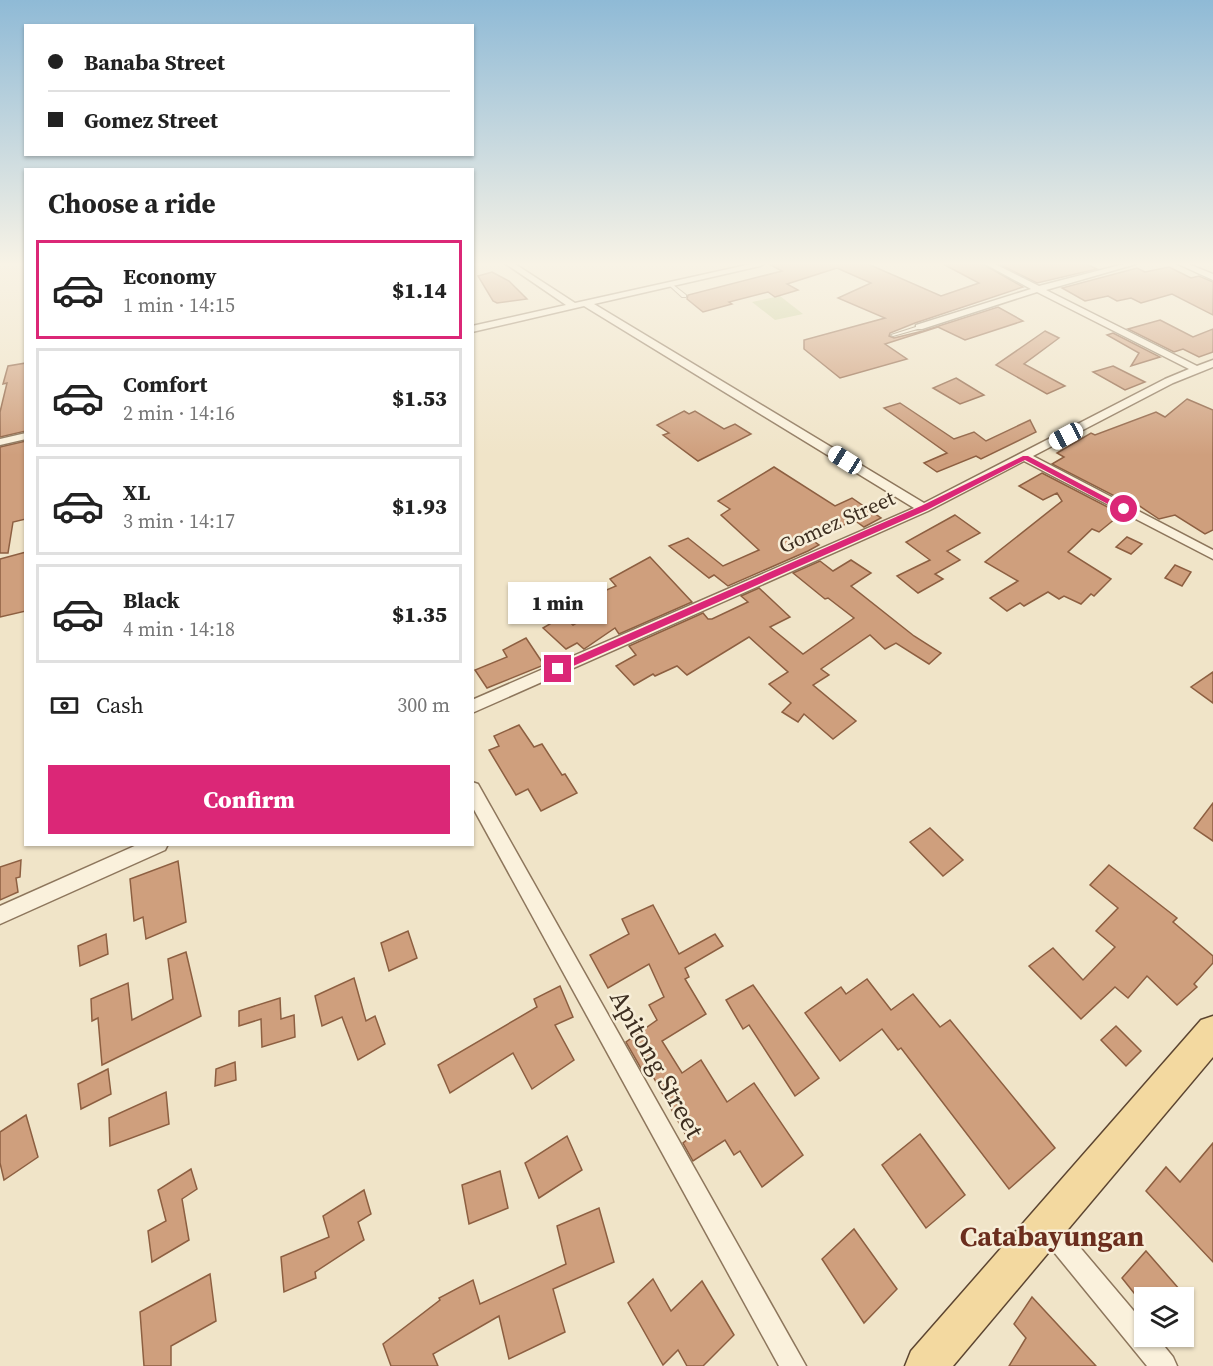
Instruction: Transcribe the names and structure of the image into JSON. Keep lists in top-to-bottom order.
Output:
{
  "streets": {
    "street": ["Gomez Street", "Apitong Street"]
  },
  "districts": ["Catabayungan"],
  "page": {
    "banner": ["Banaba Street", "Gomez Street"],
    "heading": "Choose a ride",
    "list": [
      {
        "name": "Economy",
        "note": "1 min · 14:15",
        "value": "$1.14"
      },
      {
        "name": "Comfort",
        "note": "2 min · 14:16",
        "value": "$1.53"
      },
      {
        "name": "XL",
        "note": "3 min · 14:17",
        "value": "$1.93"
      },
      {
        "name": "Black",
        "note": "4 min · 14:18",
        "value": "$1.35"
      }
    ],
    "bubble": "1 min",
    "pay": ["Cash", "300 m"],
    "buttons": "Confirm"
  }
}
